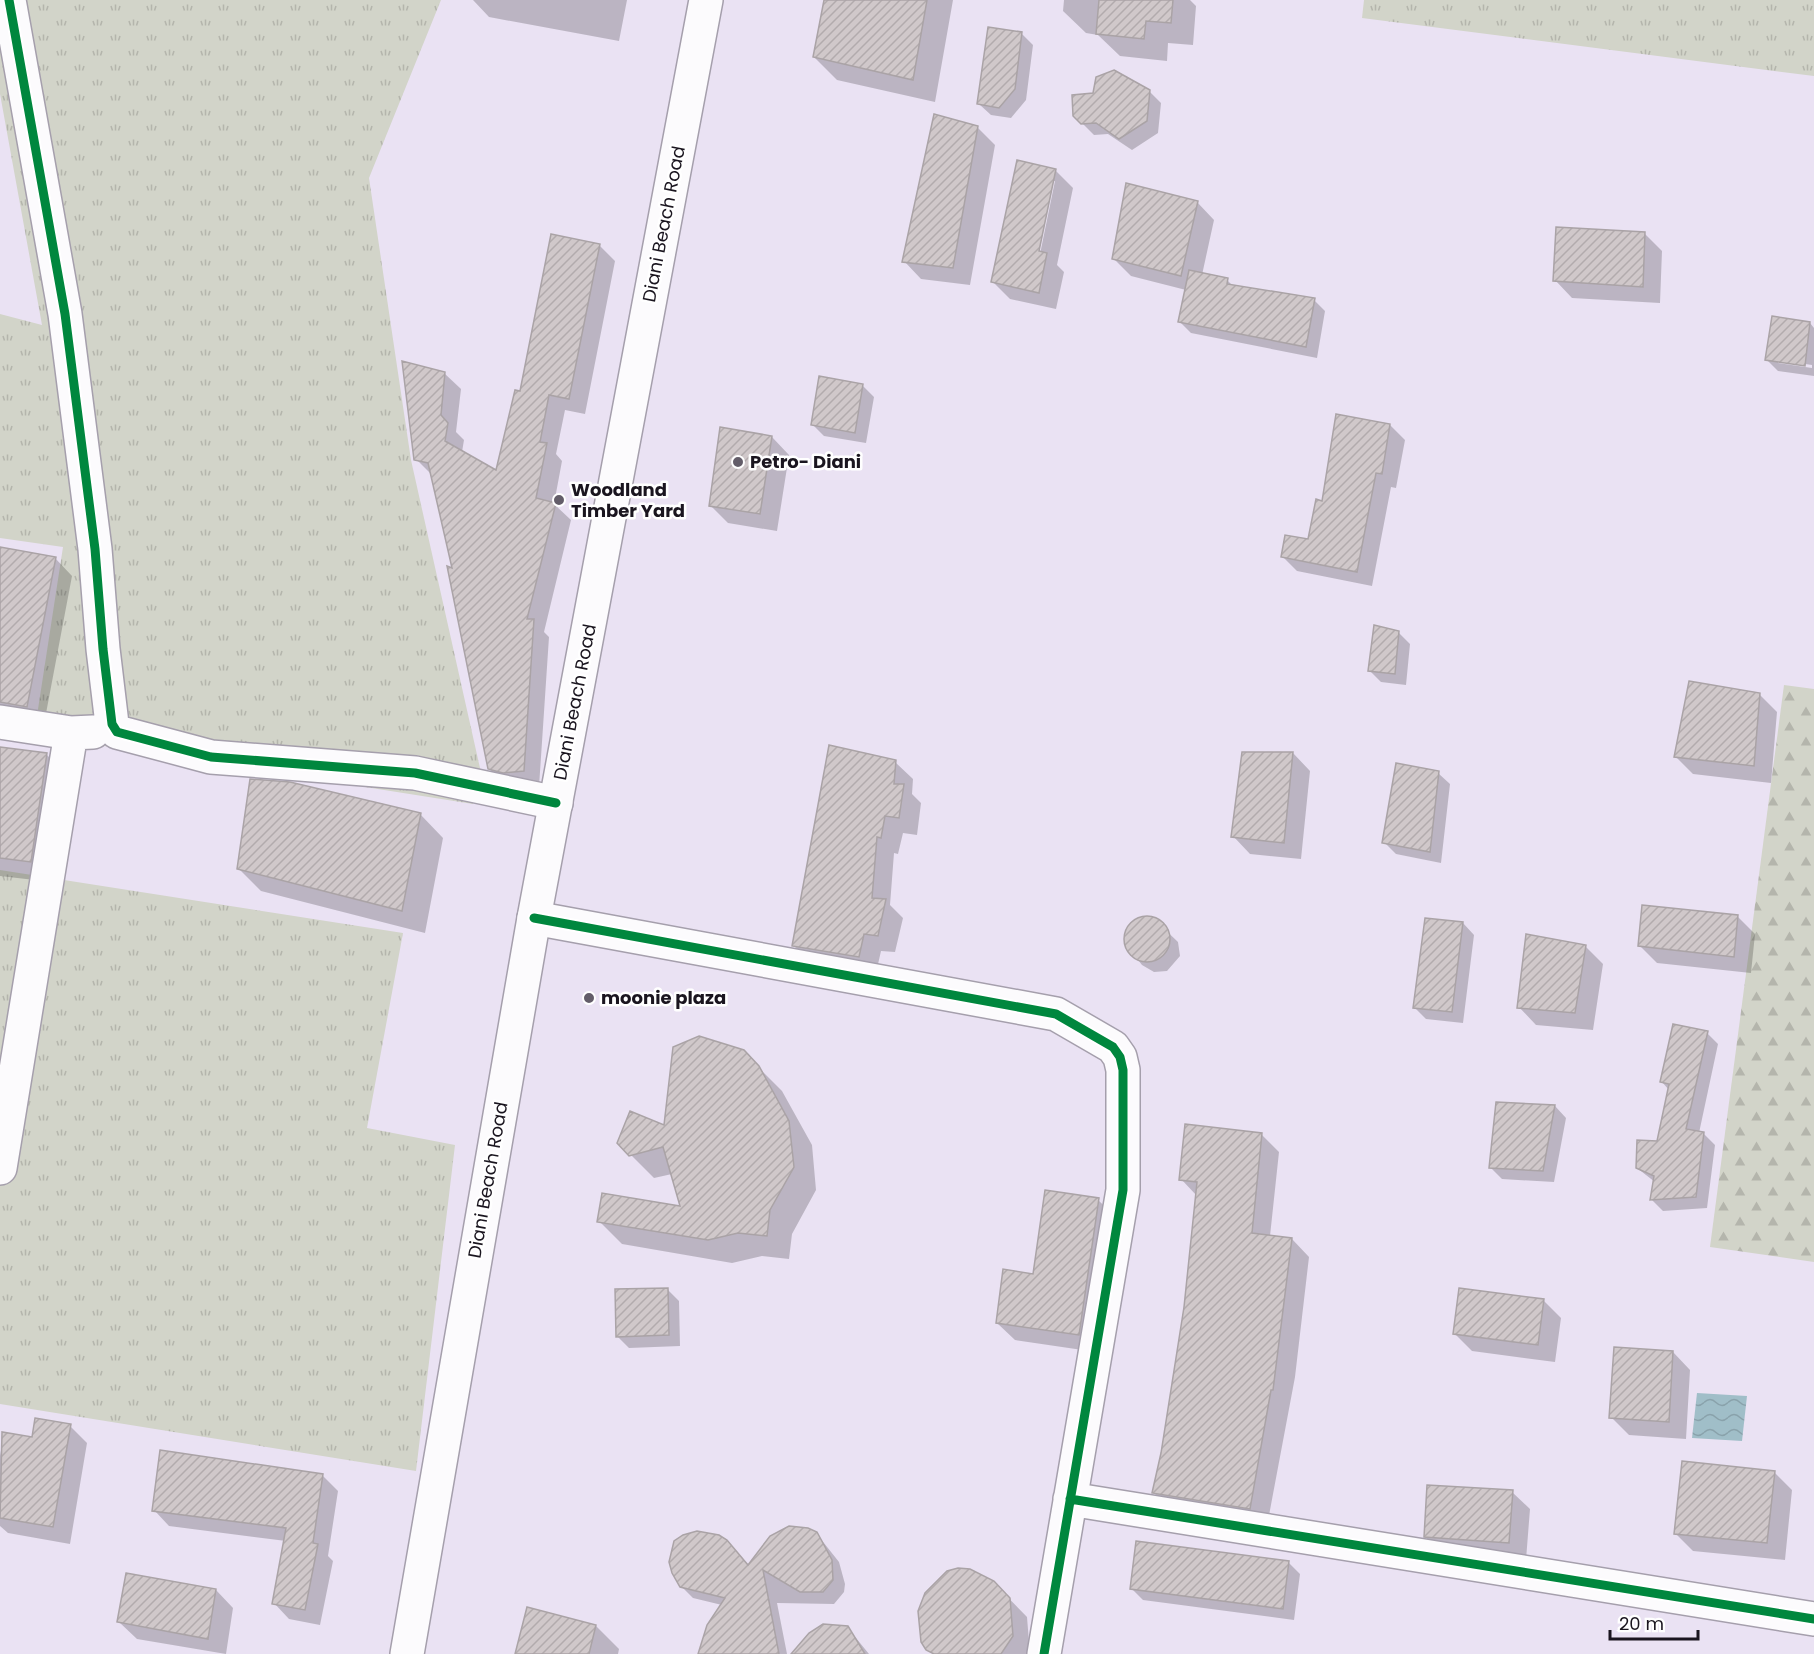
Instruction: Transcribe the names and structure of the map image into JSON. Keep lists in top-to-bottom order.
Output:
{
  "streets": {
    "street": ["Diani Beach Road"]
  },
  "places": ["Petro- Diani", "Woodland Timber Yard", "moonie plaza"],
  "scale_bar": "20 m"
}
